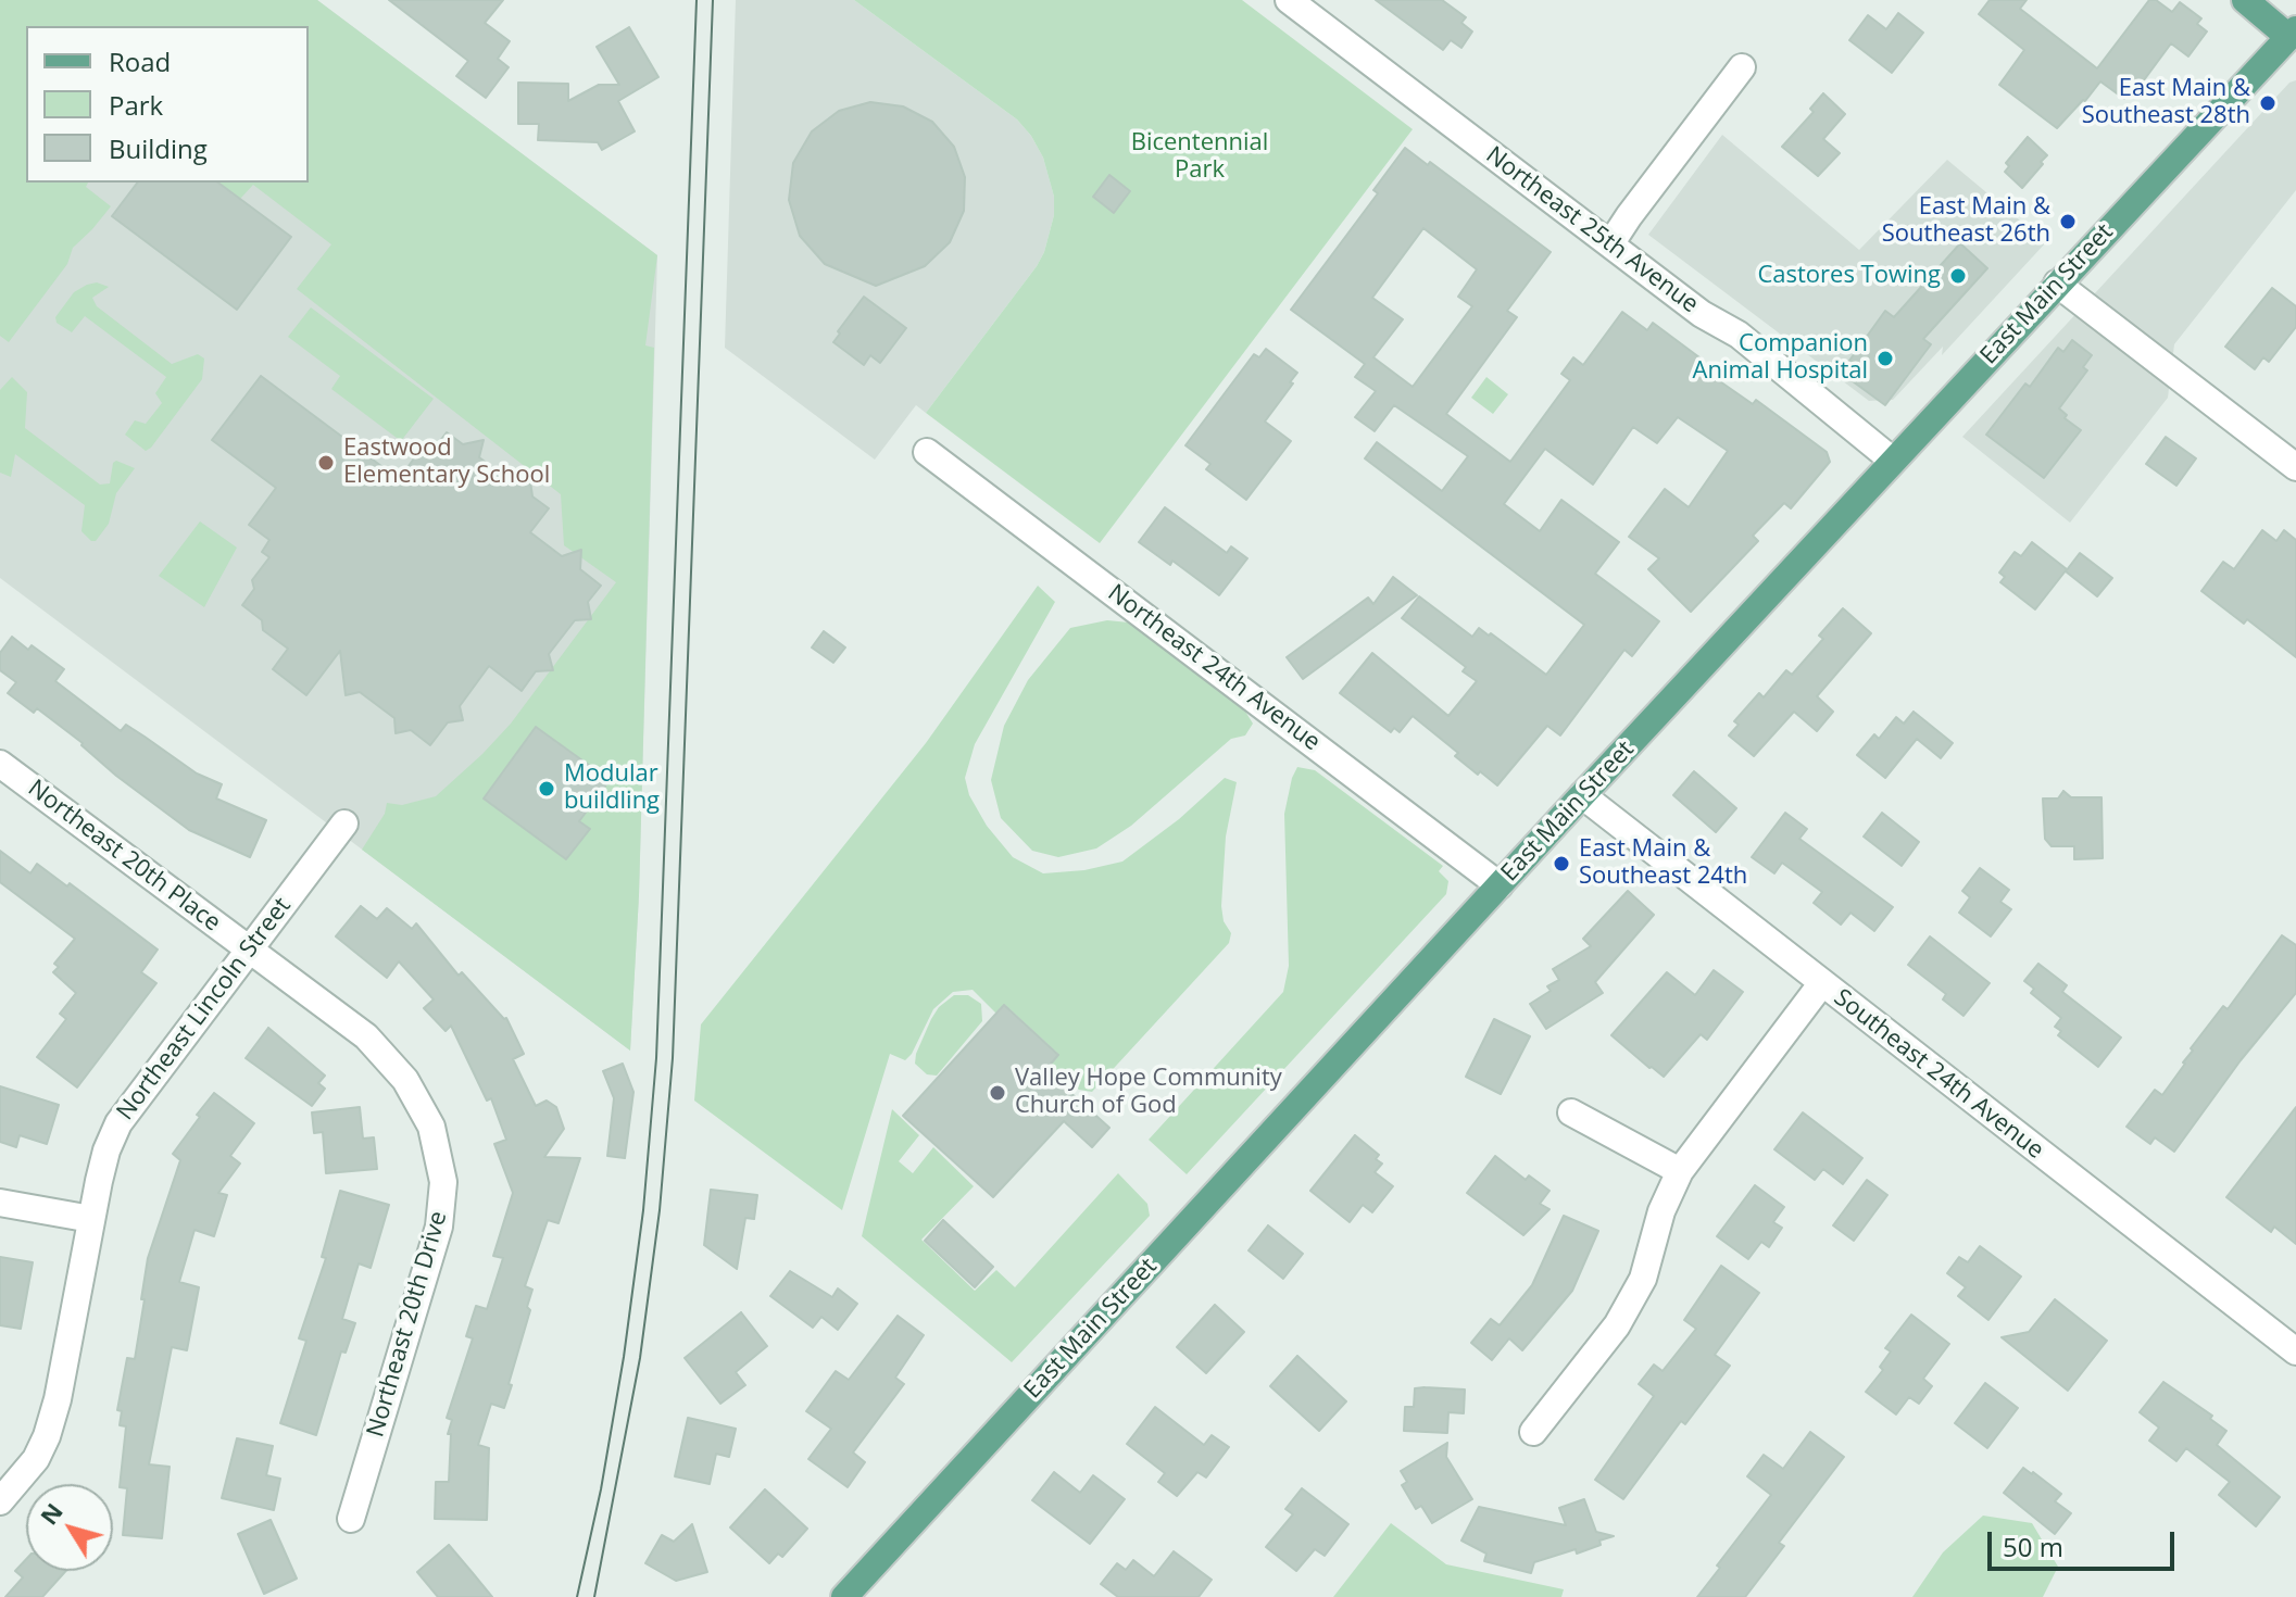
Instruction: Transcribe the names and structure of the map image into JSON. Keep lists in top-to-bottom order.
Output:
{
  "streets": {
    "main road": ["East Main Street"],
    "street": [
      "Northeast 25th Avenue",
      "Northeast 24th Avenue",
      "Northeast 20th Place",
      "Northeast Lincoln Street",
      "Southeast 24th Avenue",
      "Northeast 20th Drive"
    ]
  },
  "crossings": [
    ["Northeast 25th Avenue", "East Main Street"],
    ["East Main Street", "Northeast 24th Avenue"],
    ["East Main Street", "Southeast 24th Avenue"],
    ["Northeast 20th Place", "Northeast Lincoln Street"],
    ["Northeast 20th Place", "Northeast 20th Drive"],
    ["Northeast Lincoln Street", "Northeast 20th Drive"]
  ],
  "parks": ["Bicentennial Park"],
  "places": [
    "East Main & Southeast 28th",
    "East Main & Southeast 26th",
    "Castores Towing",
    "Companion Animal Hospital",
    "Eastwood Elementary School",
    "Modular buildling",
    "East Main & Southeast 24th",
    "Valley Hope Community Church of God"
  ],
  "legend": ["Road", "Park", "Building"],
  "scale_bar": "50 m",
  "north": "top left"
}
